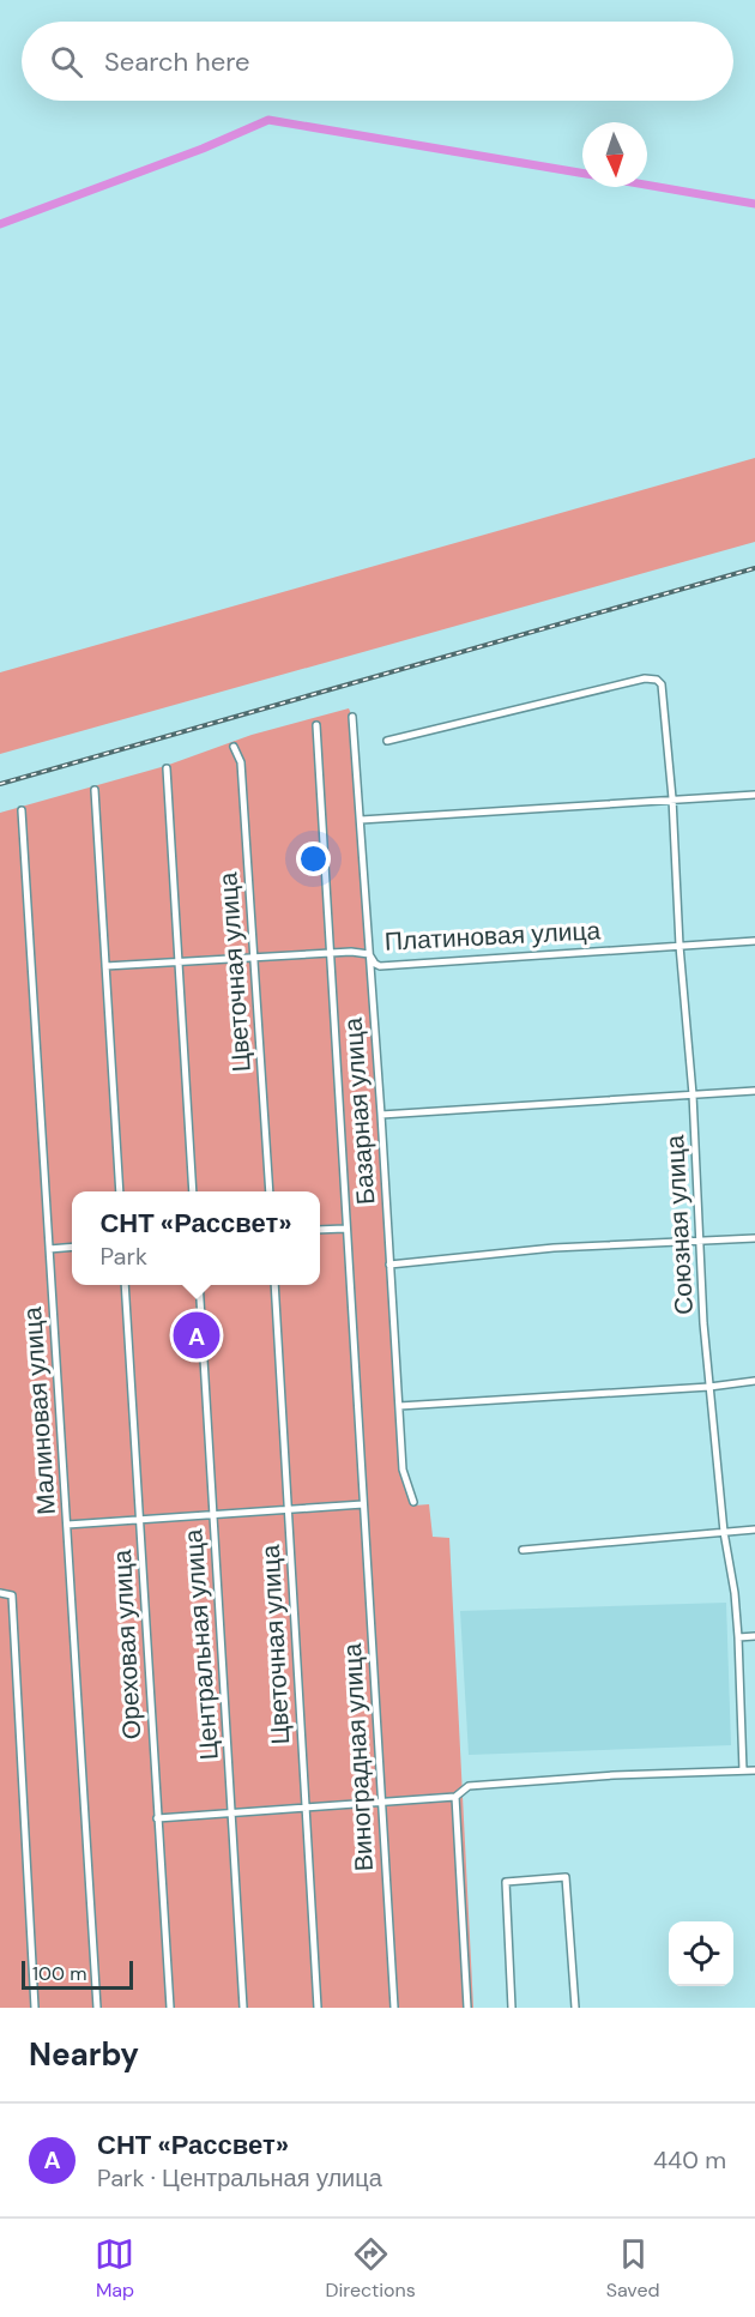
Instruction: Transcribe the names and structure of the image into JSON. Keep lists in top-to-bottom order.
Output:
{
  "streets": {
    "street": [
      "Платиновая улица",
      "Цветочная улица",
      "Базарная улица",
      "Союзная улица",
      "Малиновая улица",
      "Ореховая улица",
      "Центральная улица",
      "Виноградная улица"
    ]
  },
  "crossings": [
    ["Платиновая улица", "Цветочная улица"],
    ["Платиновая улица", "Базарная улица"],
    ["Платиновая улица", "Союзная улица"],
    ["Платиновая улица", "Виноградная улица"]
  ],
  "scale_bar": "100 m",
  "north": "bottom",
  "page": {
    "search": "Search here",
    "popup": ["СНТ «Рассвет»", "Park"],
    "pins": "A",
    "scale": "100 m",
    "heading": "Nearby",
    "list": [
      {
        "mark": "A",
        "name": "СНТ «Рассвет»",
        "note": "Park · Центральная улица",
        "value": "440 m"
      }
    ],
    "nav": ["Map", "Directions", "Saved"]
  }
}
